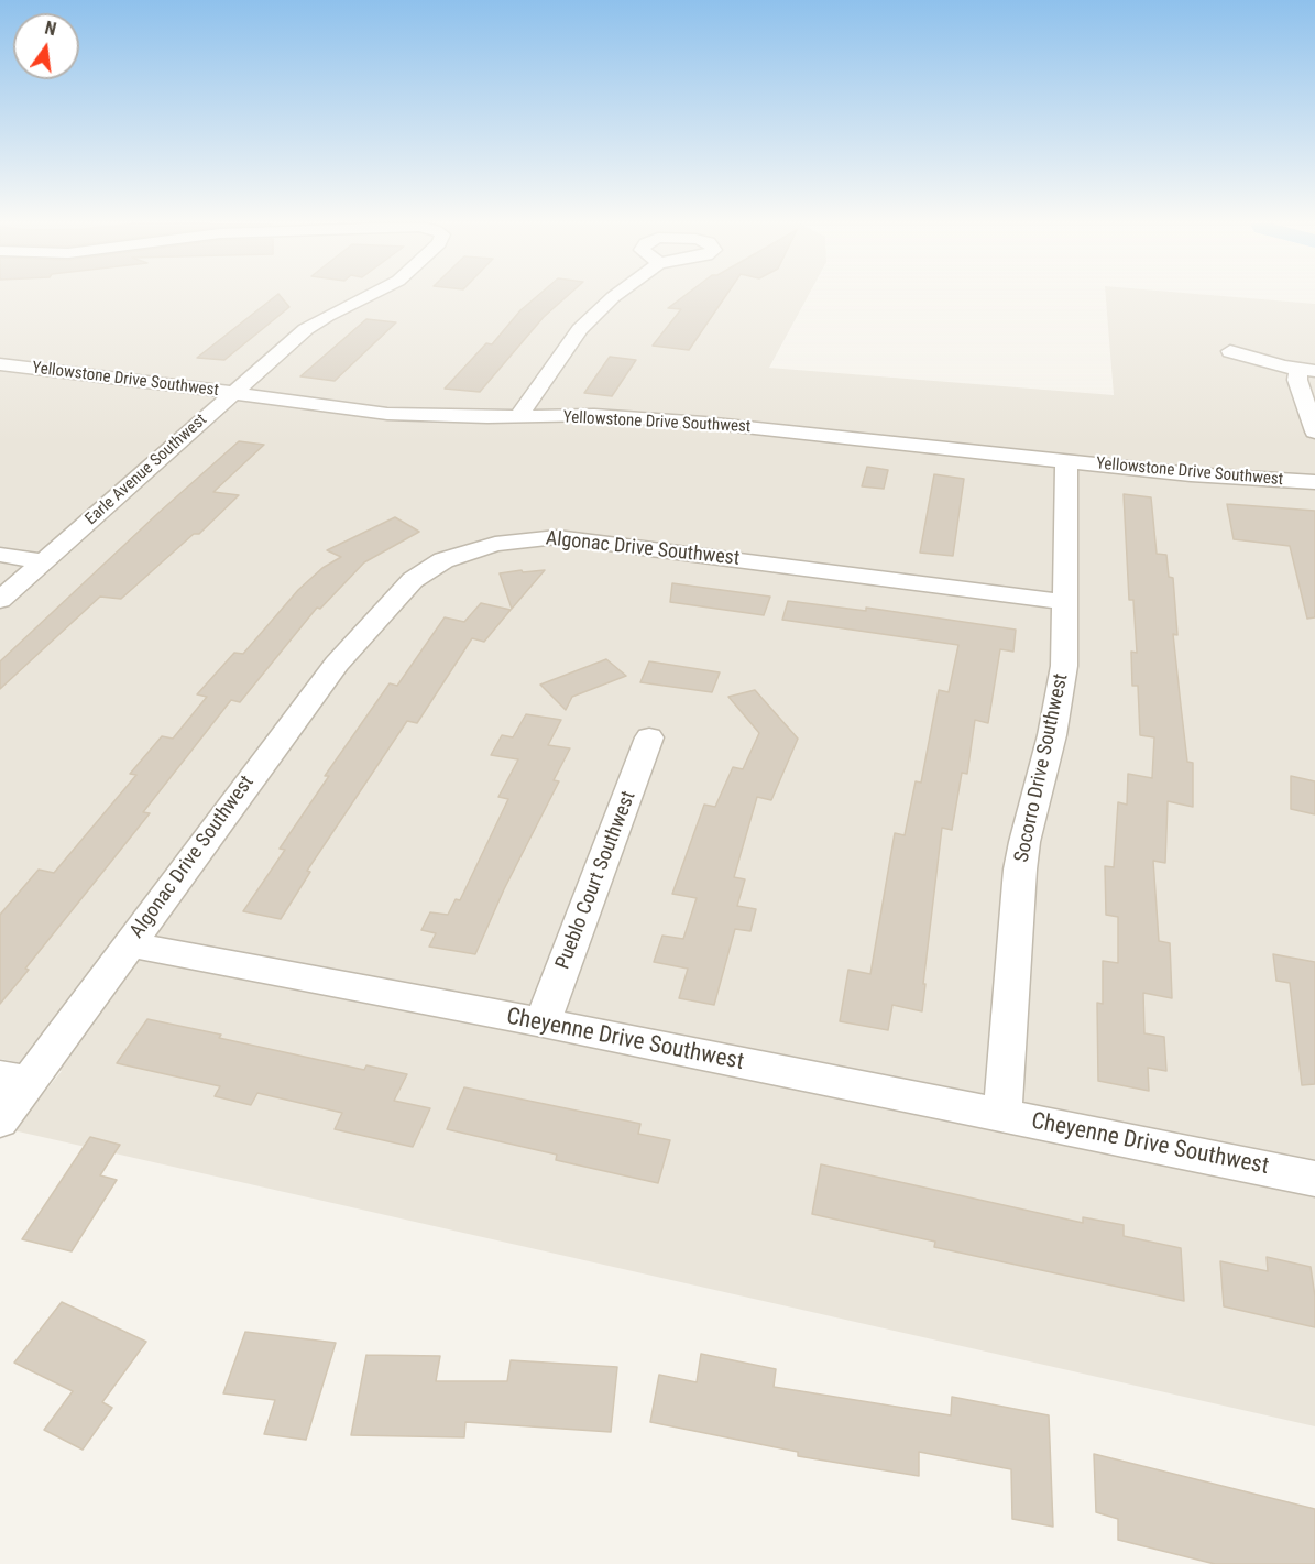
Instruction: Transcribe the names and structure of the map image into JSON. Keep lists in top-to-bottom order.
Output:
{
  "streets": {
    "street": [
      "Yellowstone Drive Southwest",
      "Earle Avenue Southwest",
      "Algonac Drive Southwest",
      "Socorro Drive Southwest",
      "Pueblo Court Southwest",
      "Cheyenne Drive Southwest"
    ]
  },
  "crossings": [
    ["Yellowstone Drive Southwest", "Earle Avenue Southwest"],
    ["Yellowstone Drive Southwest", "Socorro Drive Southwest"],
    ["Algonac Drive Southwest", "Socorro Drive Southwest"],
    ["Algonac Drive Southwest", "Cheyenne Drive Southwest"],
    ["Socorro Drive Southwest", "Cheyenne Drive Southwest"],
    ["Pueblo Court Southwest", "Cheyenne Drive Southwest"]
  ],
  "north": "top"
}
